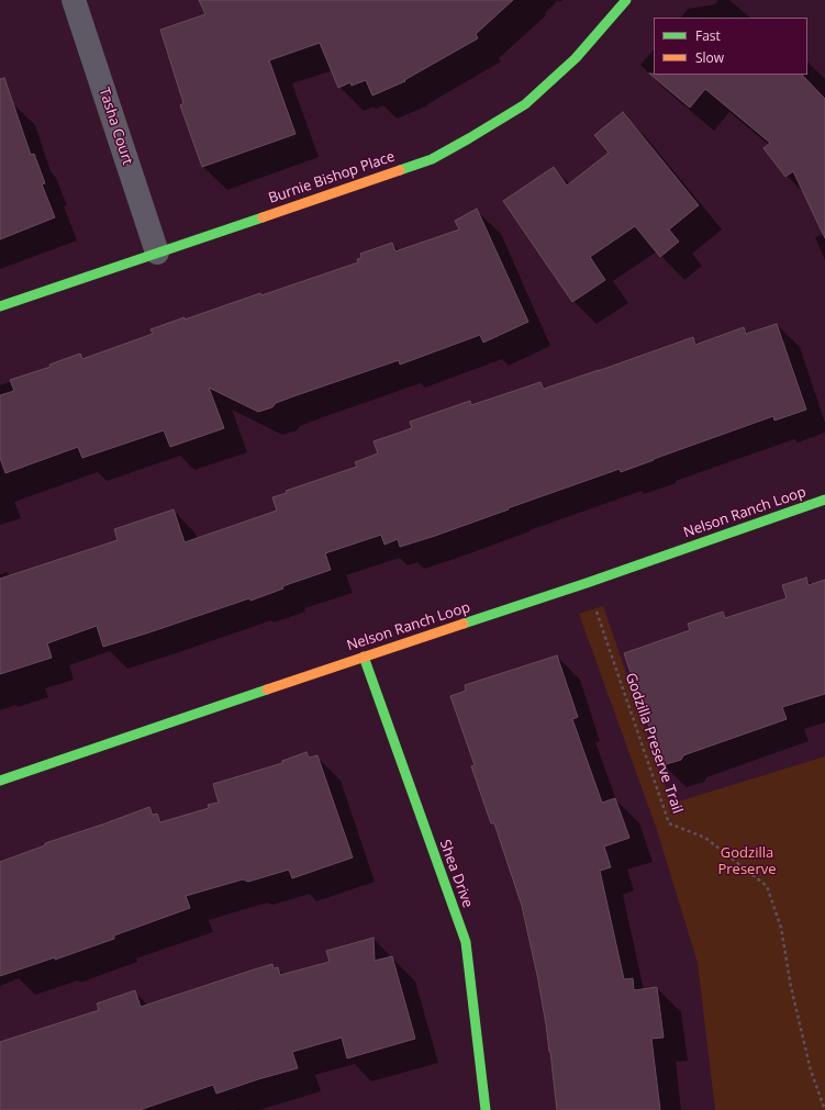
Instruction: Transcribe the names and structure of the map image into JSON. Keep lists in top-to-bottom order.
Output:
{
  "streets": {
    "street": [
      "Tasha Court",
      "Burnie Bishop Place",
      "Nelson Ranch Loop",
      "Shea Drive"
    ],
    "path": ["Godzilla Preserve Trail"]
  },
  "crossings": [
    ["Tasha Court", "Burnie Bishop Place"],
    ["Nelson Ranch Loop", "Shea Drive"]
  ],
  "parks": ["Godzilla Preserve"],
  "legend": ["Fast", "Slow"]
}
